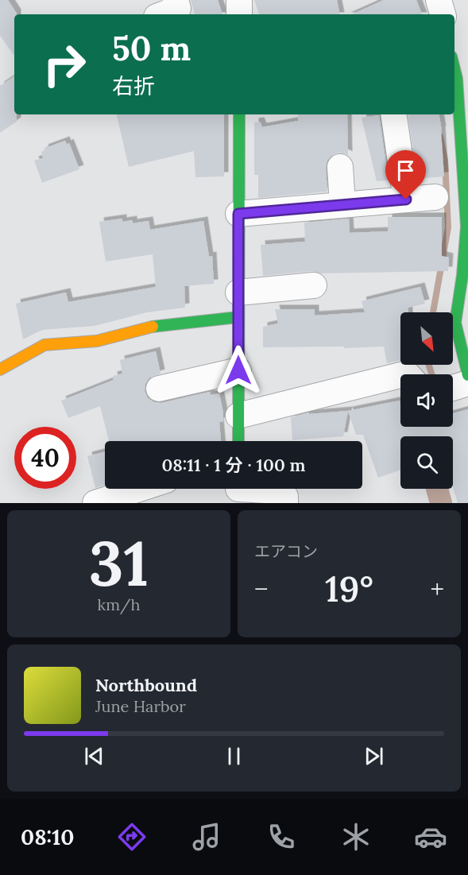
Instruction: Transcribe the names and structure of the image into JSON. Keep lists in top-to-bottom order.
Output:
{
  "north": "bottom right",
  "page": {
    "turn": ["50 m", "右折"],
    "limit": "40",
    "trip": "08:11 · 1 分 · 100 m",
    "tile": [
      ["31", "km/h"],
      "エアコン"
    ],
    "heat": ["−", "19°", "+"],
    "song": ["Northbound", "June Harbor"],
    "tabs": "08:10"
  }
}
